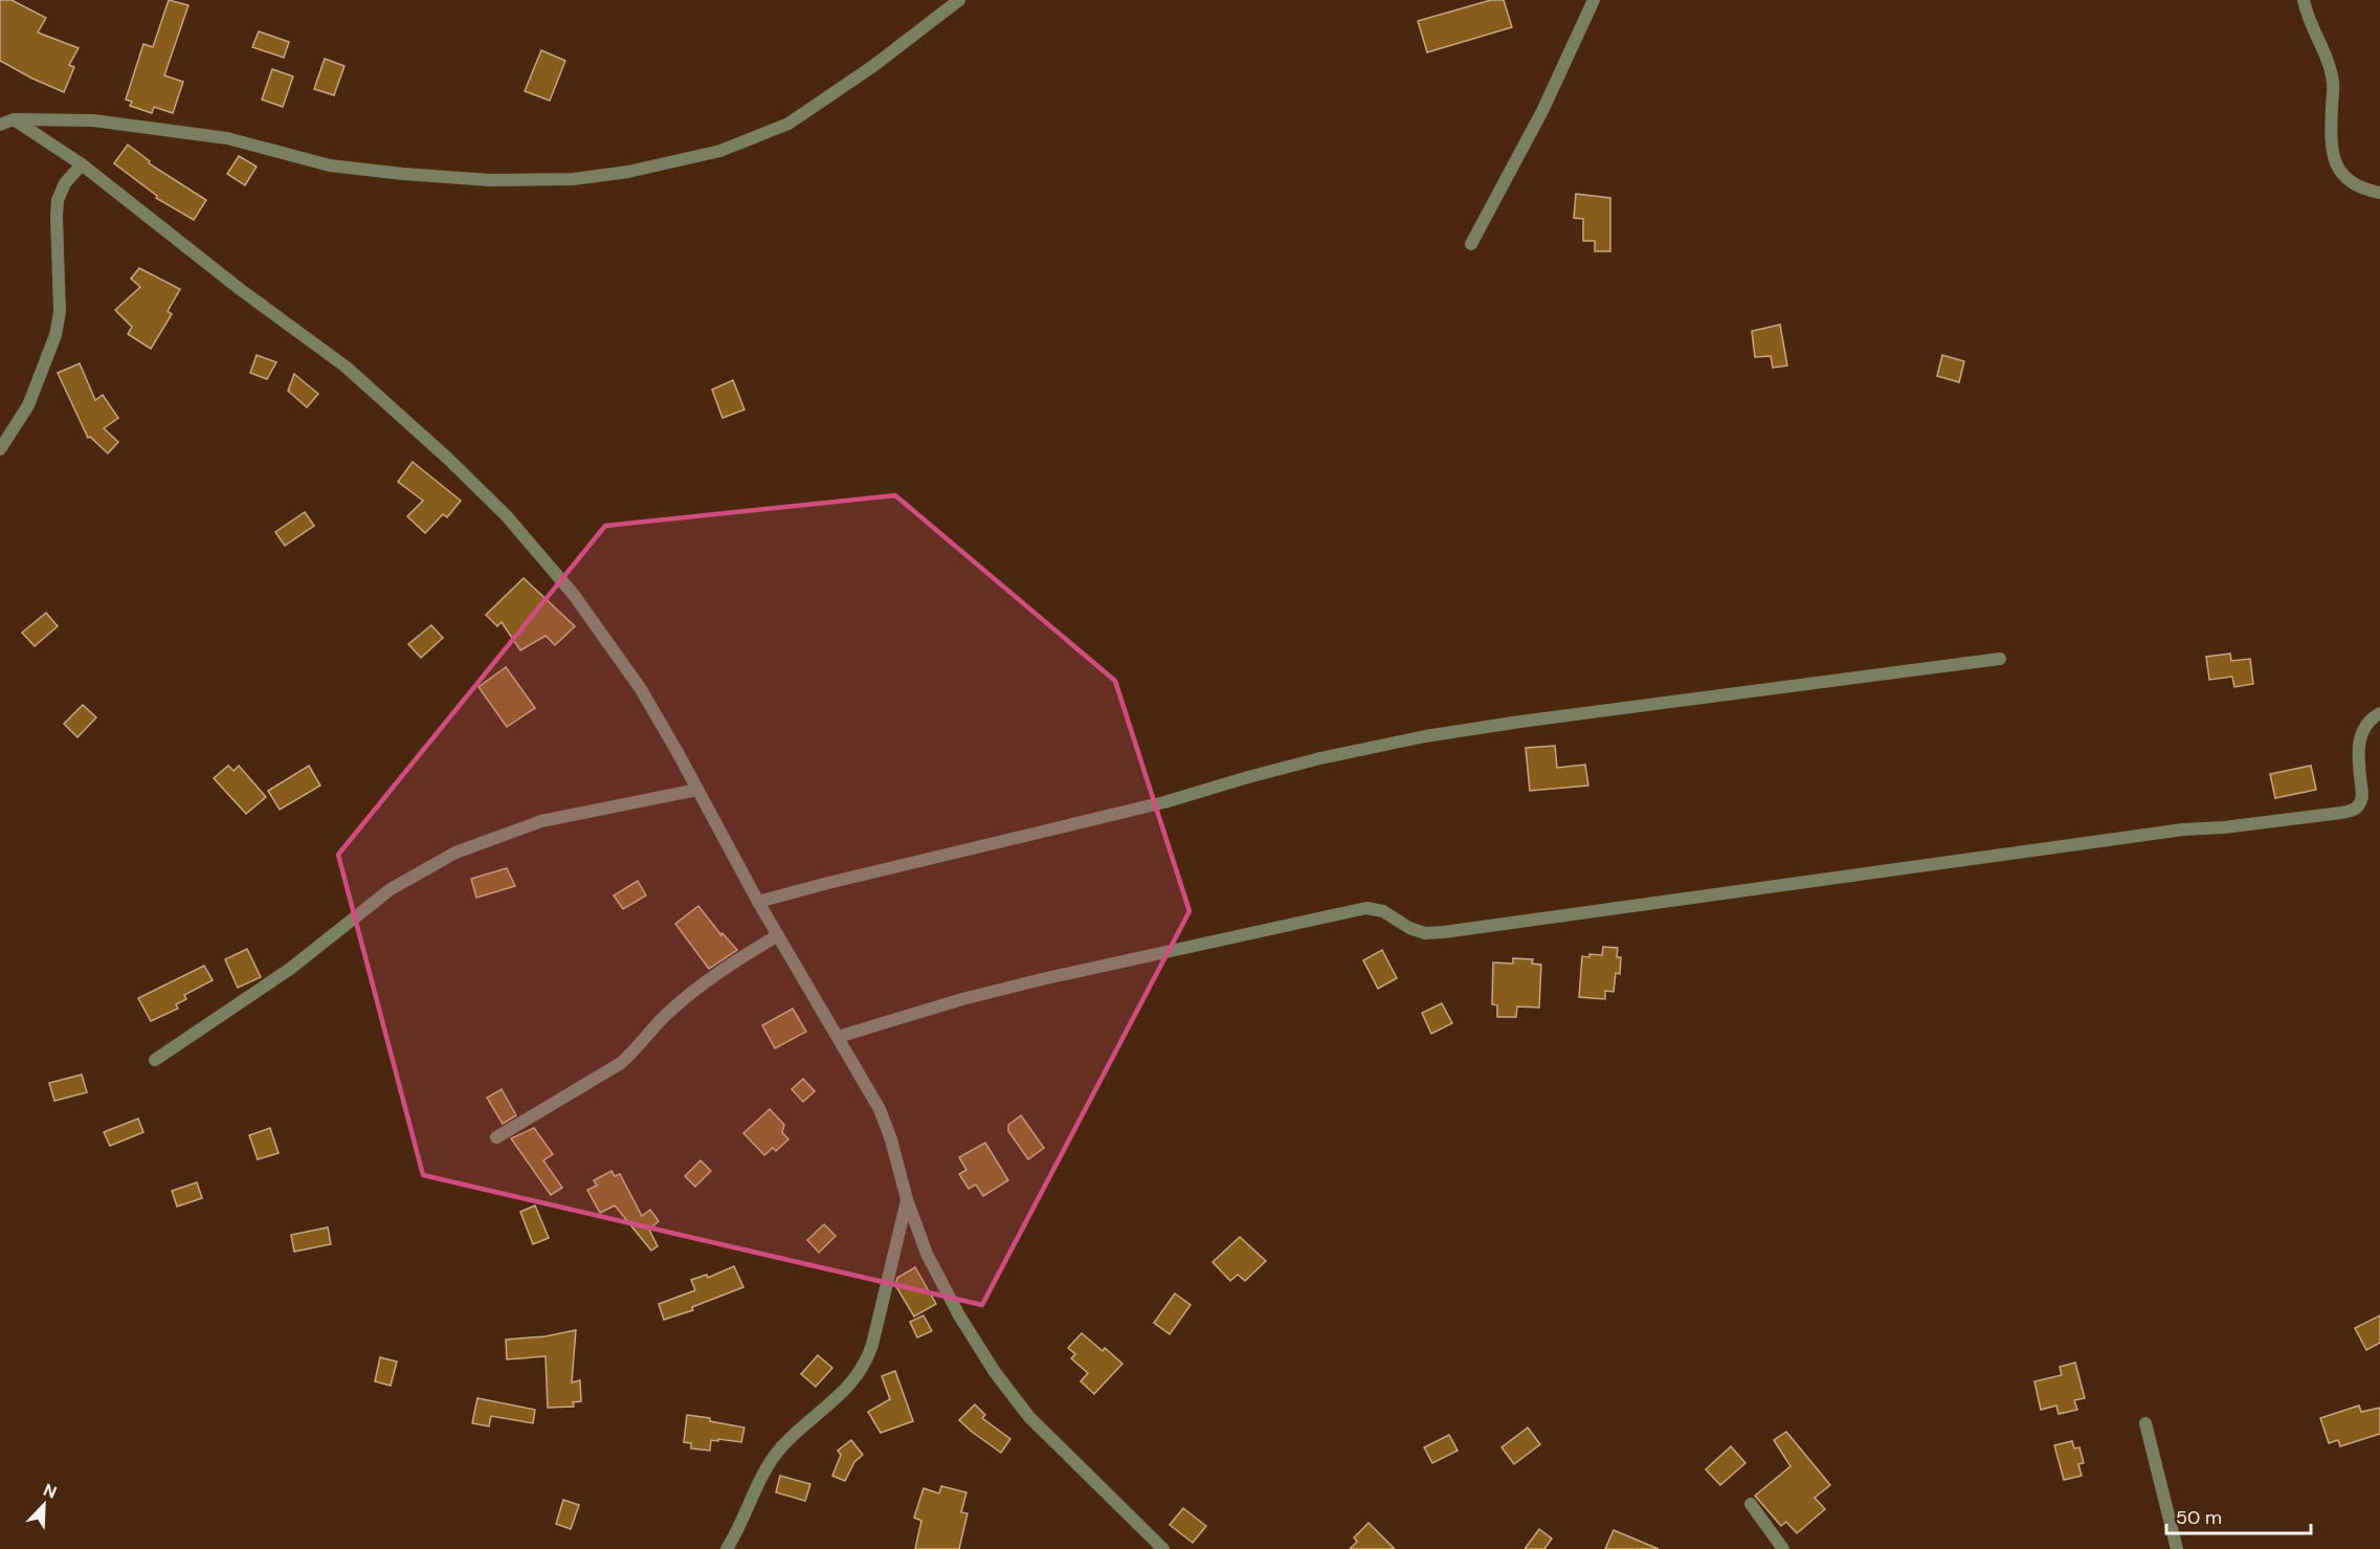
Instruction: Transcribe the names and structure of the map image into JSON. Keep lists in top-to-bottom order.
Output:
{
  "scale_bar": "50 m",
  "north": "top right"
}
